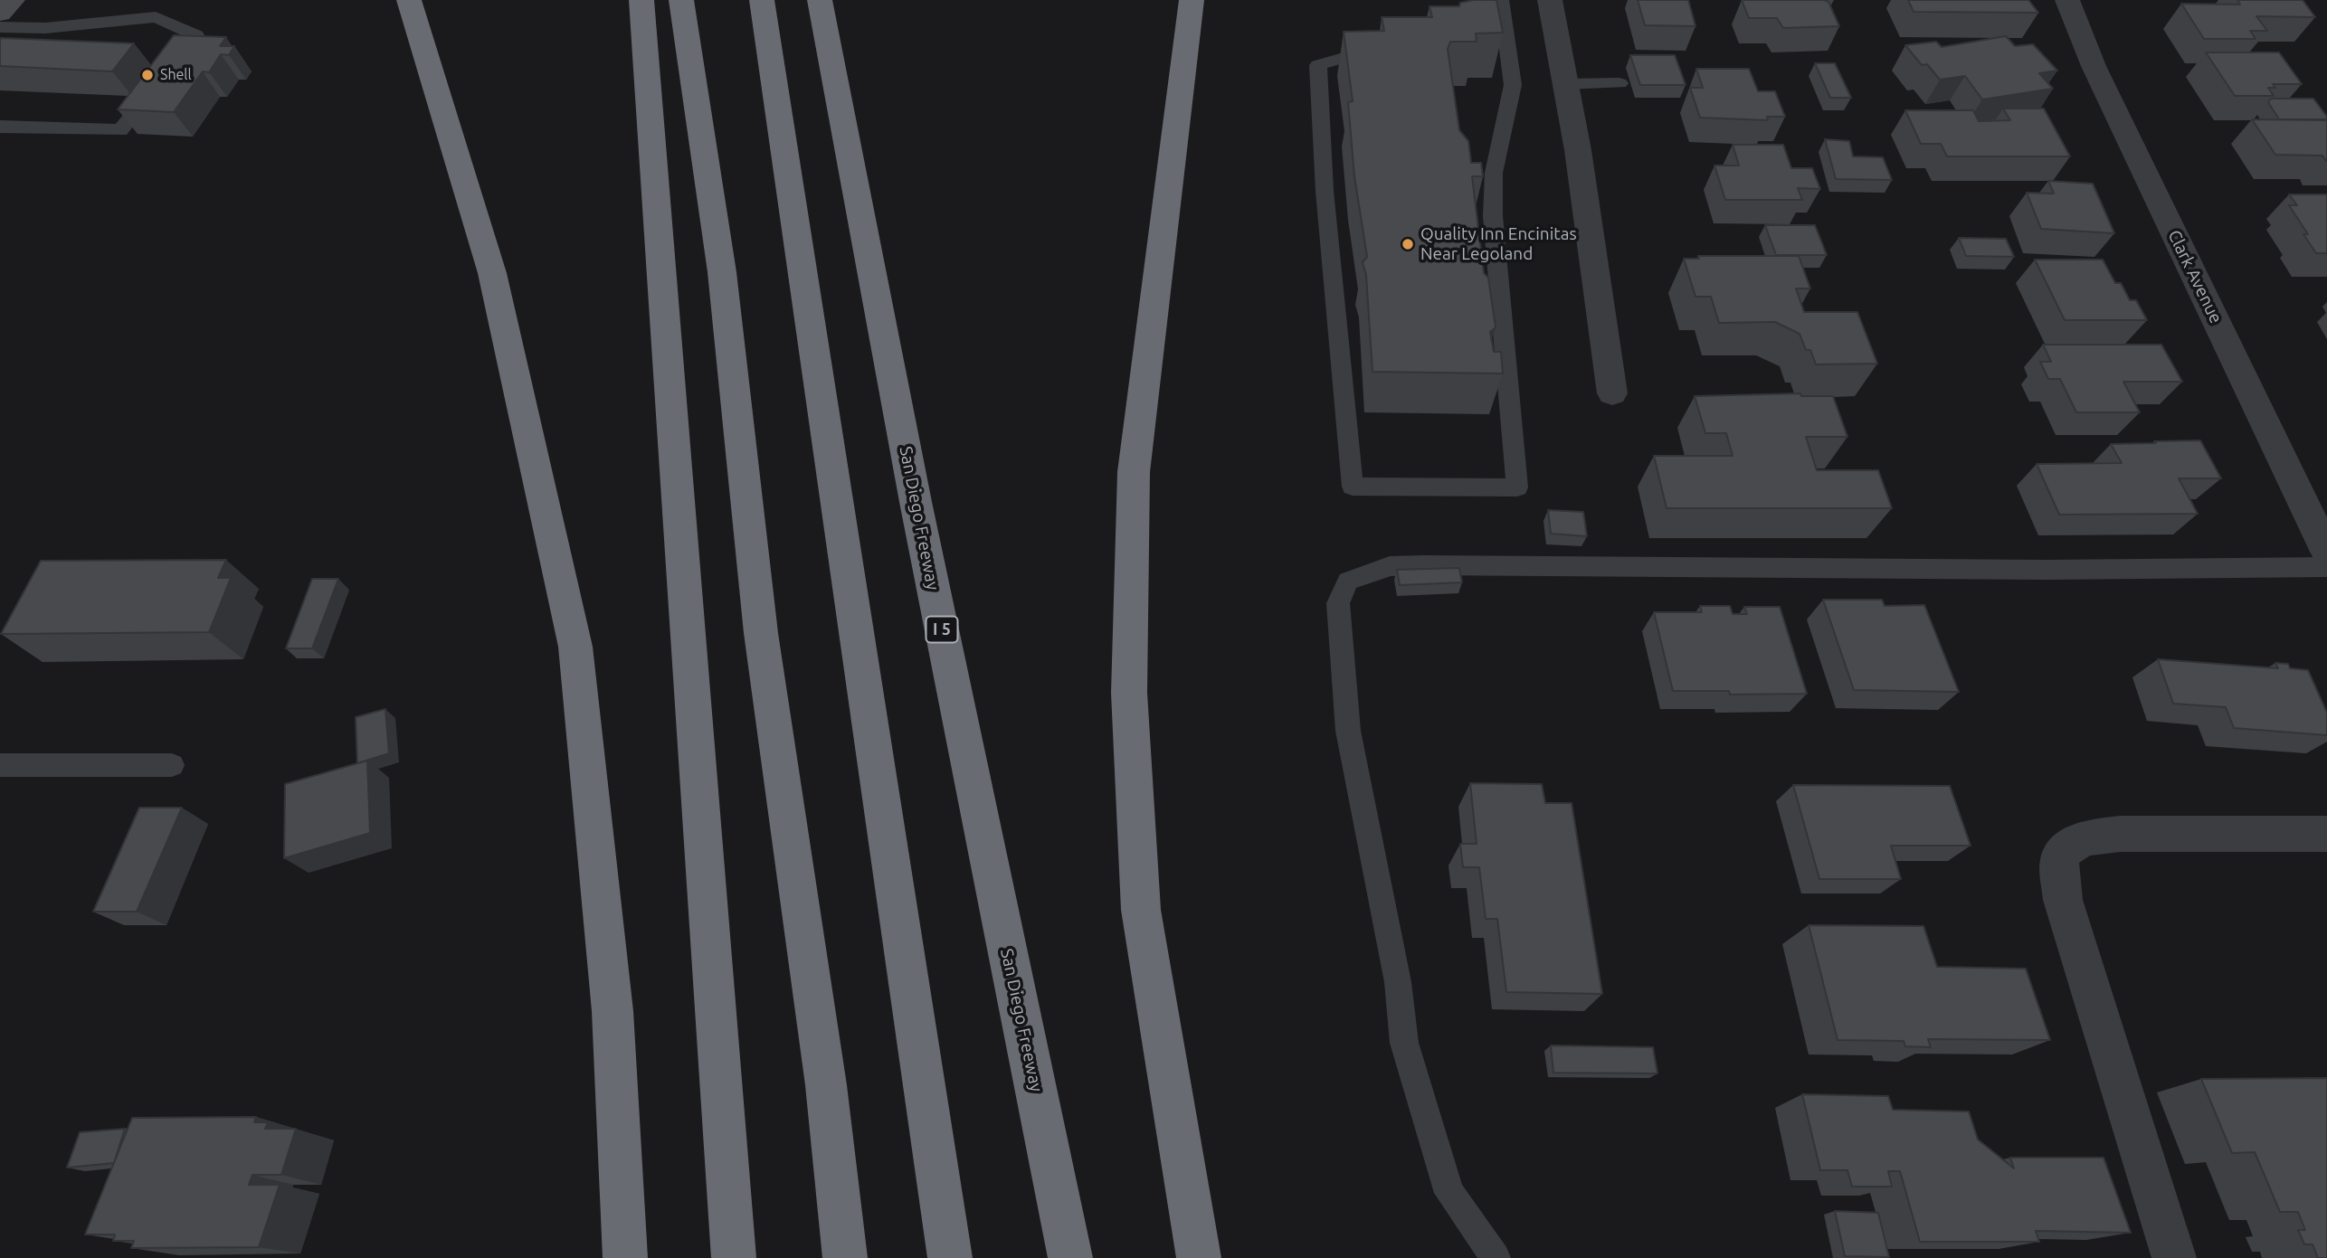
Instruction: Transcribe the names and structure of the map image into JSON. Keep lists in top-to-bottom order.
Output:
{
  "streets": {
    "highway": ["San Diego Freeway", "I 5"],
    "street": ["Clark Avenue"]
  },
  "places": ["Shell", "Quality Inn Encinitas Near Legoland"]
}
